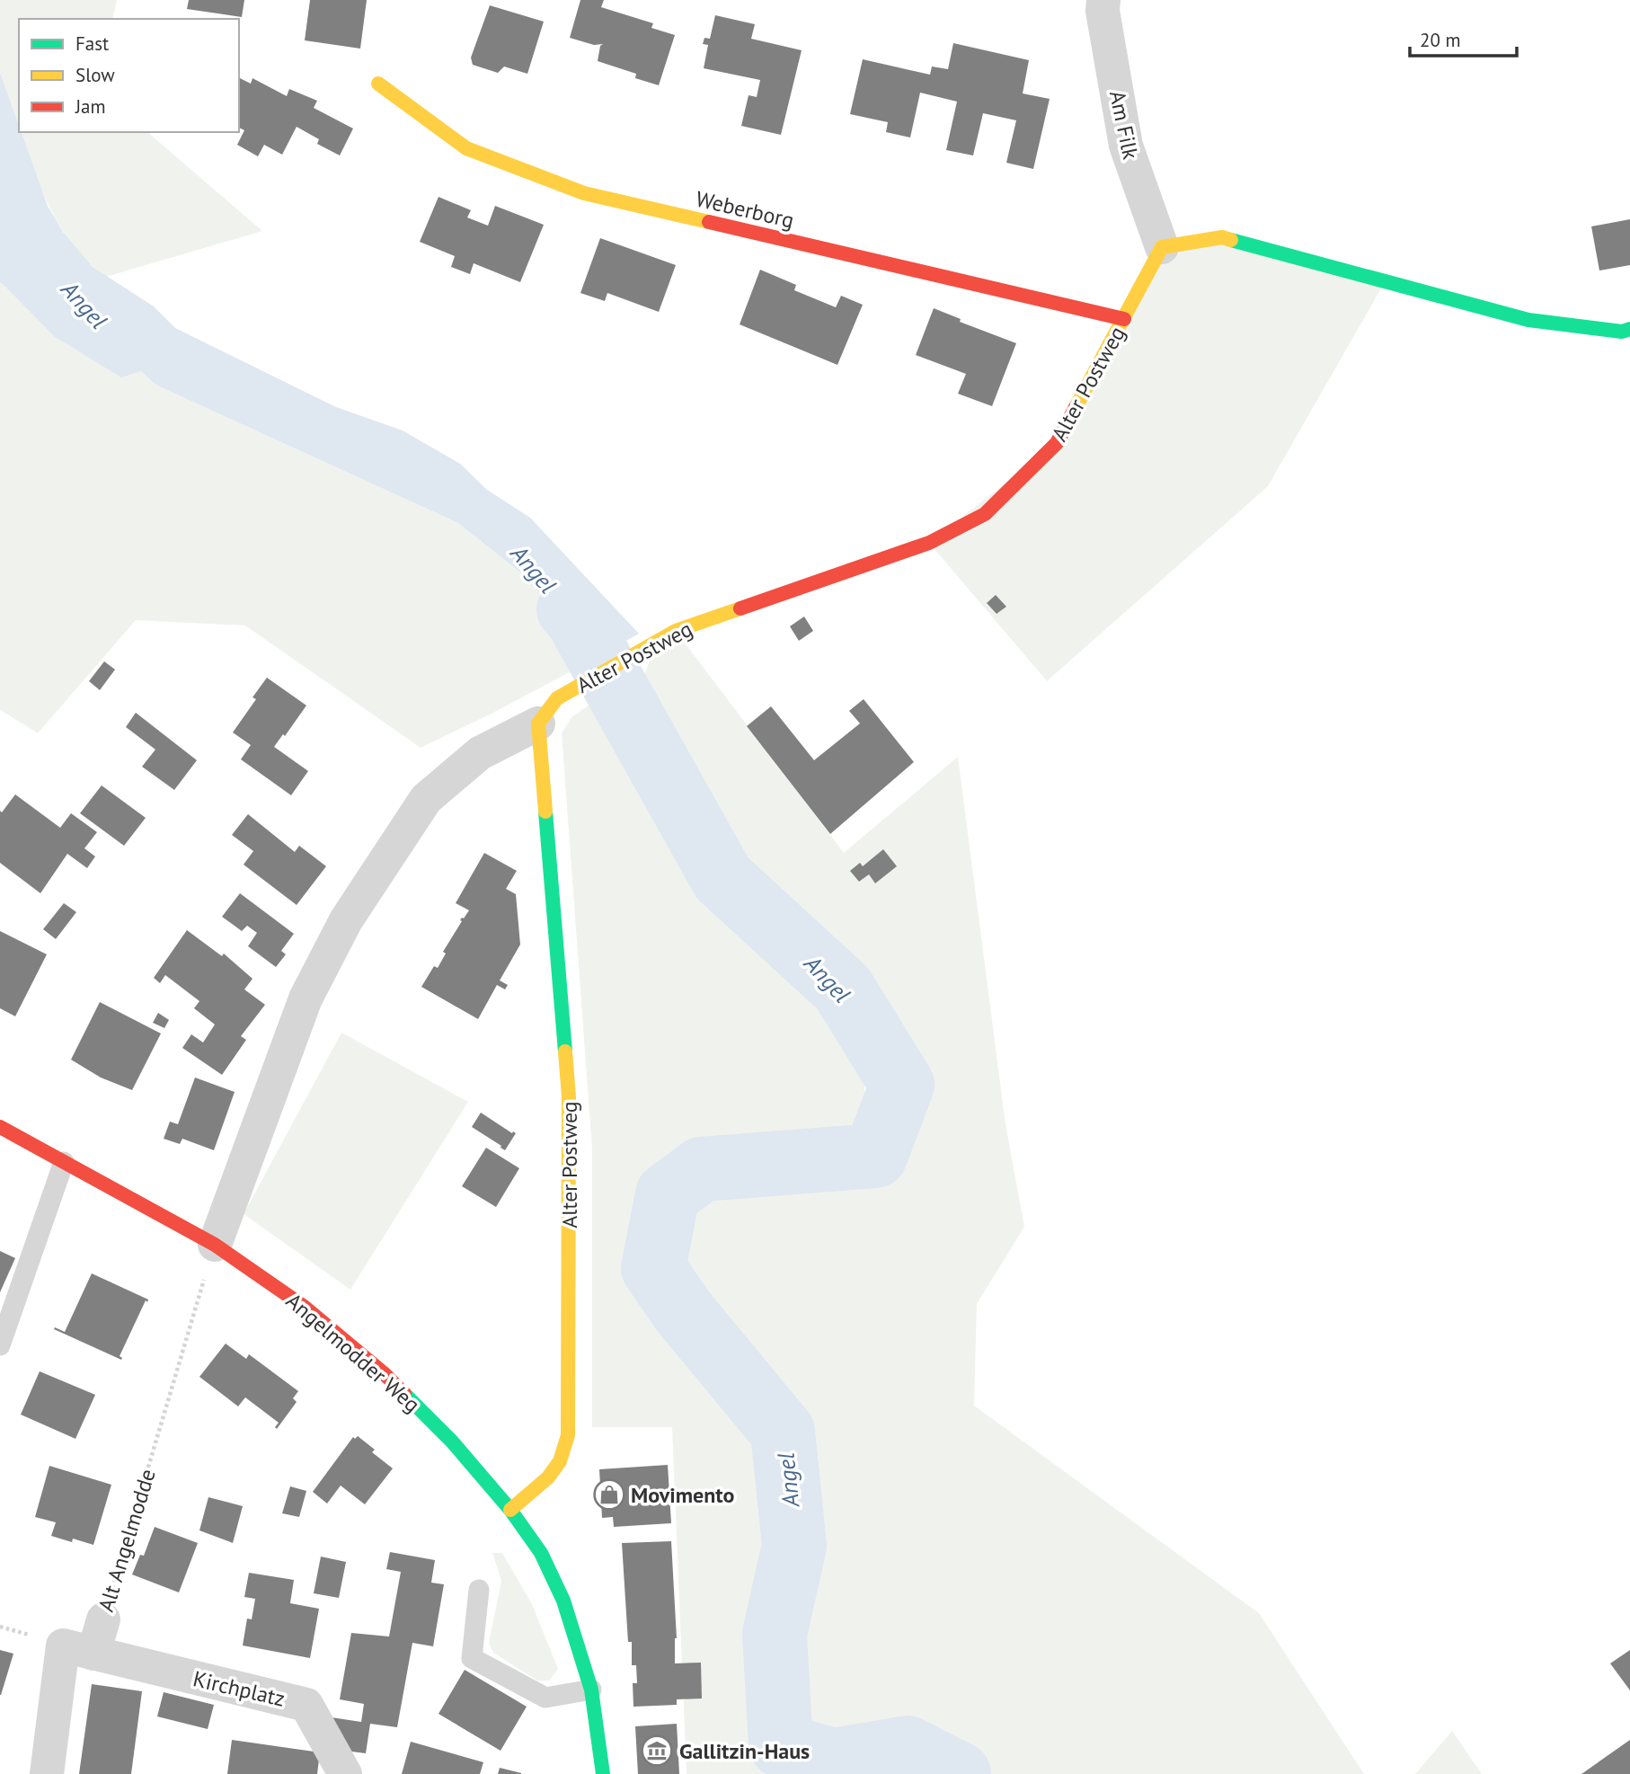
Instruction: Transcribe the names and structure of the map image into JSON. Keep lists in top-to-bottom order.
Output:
{
  "streets": {
    "street": [
      "Am Filk",
      "Weberborg",
      "Alter Postweg",
      "Angelmodder Weg",
      "Alt Angelmodde",
      "Kirchplatz"
    ]
  },
  "crossings": [
    ["Am Filk", "Alter Postweg"],
    ["Weberborg", "Alter Postweg"],
    ["Alter Postweg", "Angelmodder Weg"],
    ["Alter Postweg", "Alt Angelmodde"],
    ["Angelmodder Weg", "Alt Angelmodde"],
    ["Alt Angelmodde", "Kirchplatz"]
  ],
  "water": ["Angel"],
  "places": {
    "shop": ["Movimento"],
    "museum": ["Gallitzin-Haus"]
  },
  "legend": ["Fast", "Slow", "Jam"],
  "scale_bar": "20 m"
}
